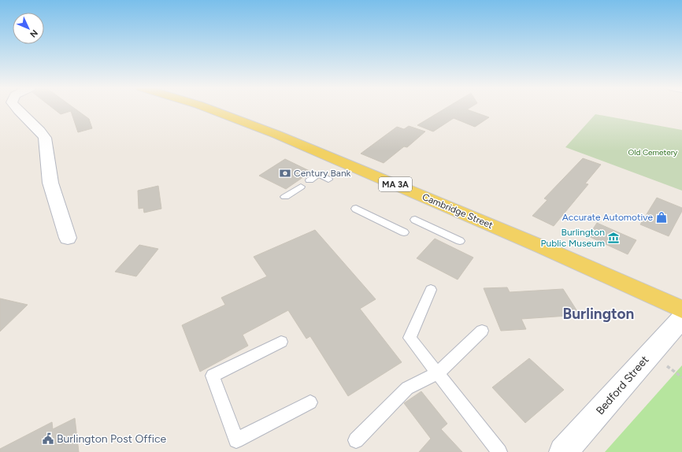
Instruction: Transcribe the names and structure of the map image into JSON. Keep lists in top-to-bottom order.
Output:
{
  "streets": {
    "main road": ["MA 3A", "Cambridge Street"],
    "street": ["Bedford Street"]
  },
  "districts": ["Burlington"],
  "parks": ["Old Cemetery"],
  "places": {
    "bank": ["Century Bank"],
    "shop": ["Accurate Automotive"],
    "museum": ["Burlington Public Museum"],
    "public building": ["Burlington Post Office"]
  },
  "north": "bottom right"
}
